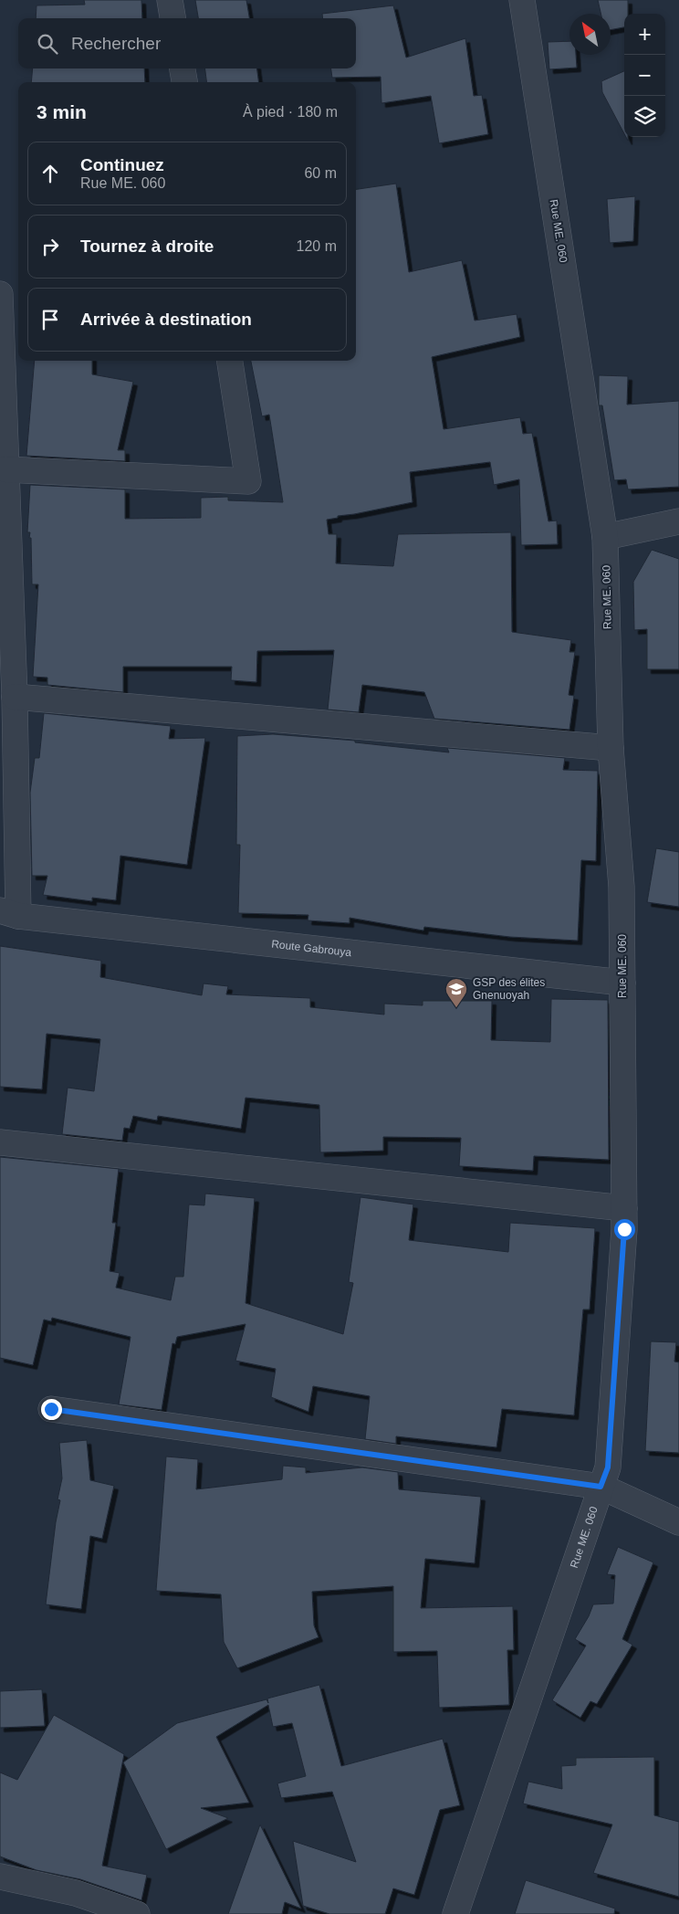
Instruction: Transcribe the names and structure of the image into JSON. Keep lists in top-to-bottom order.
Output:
{
  "streets": {
    "street": ["Rue ME. 060", "Route Gabrouya"]
  },
  "crossings": [
    ["Rue ME. 060", "Route Gabrouya"]
  ],
  "places": {
    "school or university": ["GSP des élites Gnenuoyah"]
  },
  "north": "top left",
  "page": {
    "map_buttons": ["+", "−"],
    "search": "Rechercher",
    "heading": ["3 min", "À pied · 180 m"],
    "list": [
      ["Continuez", "Rue ME. 060", "60 m"],
      ["Tournez à droite", "120 m"],
      "Arrivée à destination"
    ]
  }
}
